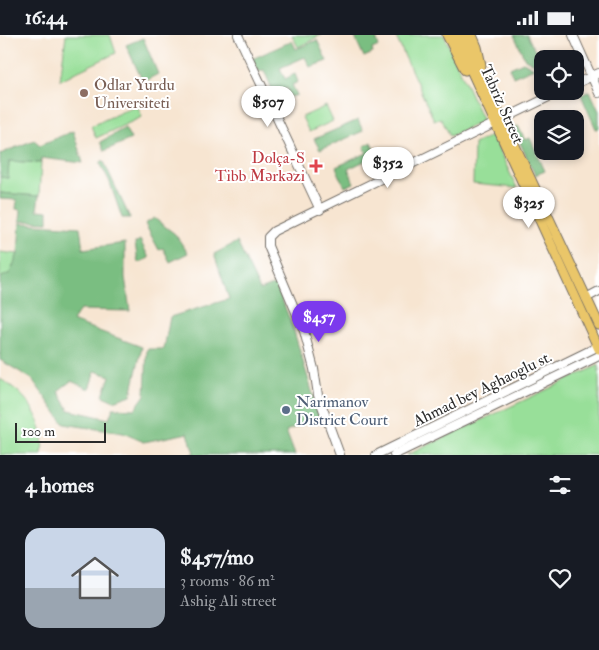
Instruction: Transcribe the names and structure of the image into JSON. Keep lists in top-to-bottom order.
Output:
{
  "streets": {
    "main road": ["Tabriz Street"],
    "street": ["Ahmad bey Aghaoglu st."]
  },
  "crossings": [
    ["Tabriz Street", "Ahmad bey Aghaoglu st."]
  ],
  "places": {
    "other": ["Odlar Yurdu Universiteti", "Narimanov District Court"],
    "health": ["Dolça-S Tibb Mərkəzi"]
  },
  "scale_bar": "100 m",
  "page": {
    "status": "16:44",
    "price": [
      "$507",
      "$352",
      "$325",
      "$457"
    ],
    "scale": "100 m",
    "heading": "4 homes",
    "list": [
      {
        "name": "$457/mo",
        "note": "3 rooms · 86 m² · Ashig Ali street"
      }
    ]
  }
}
